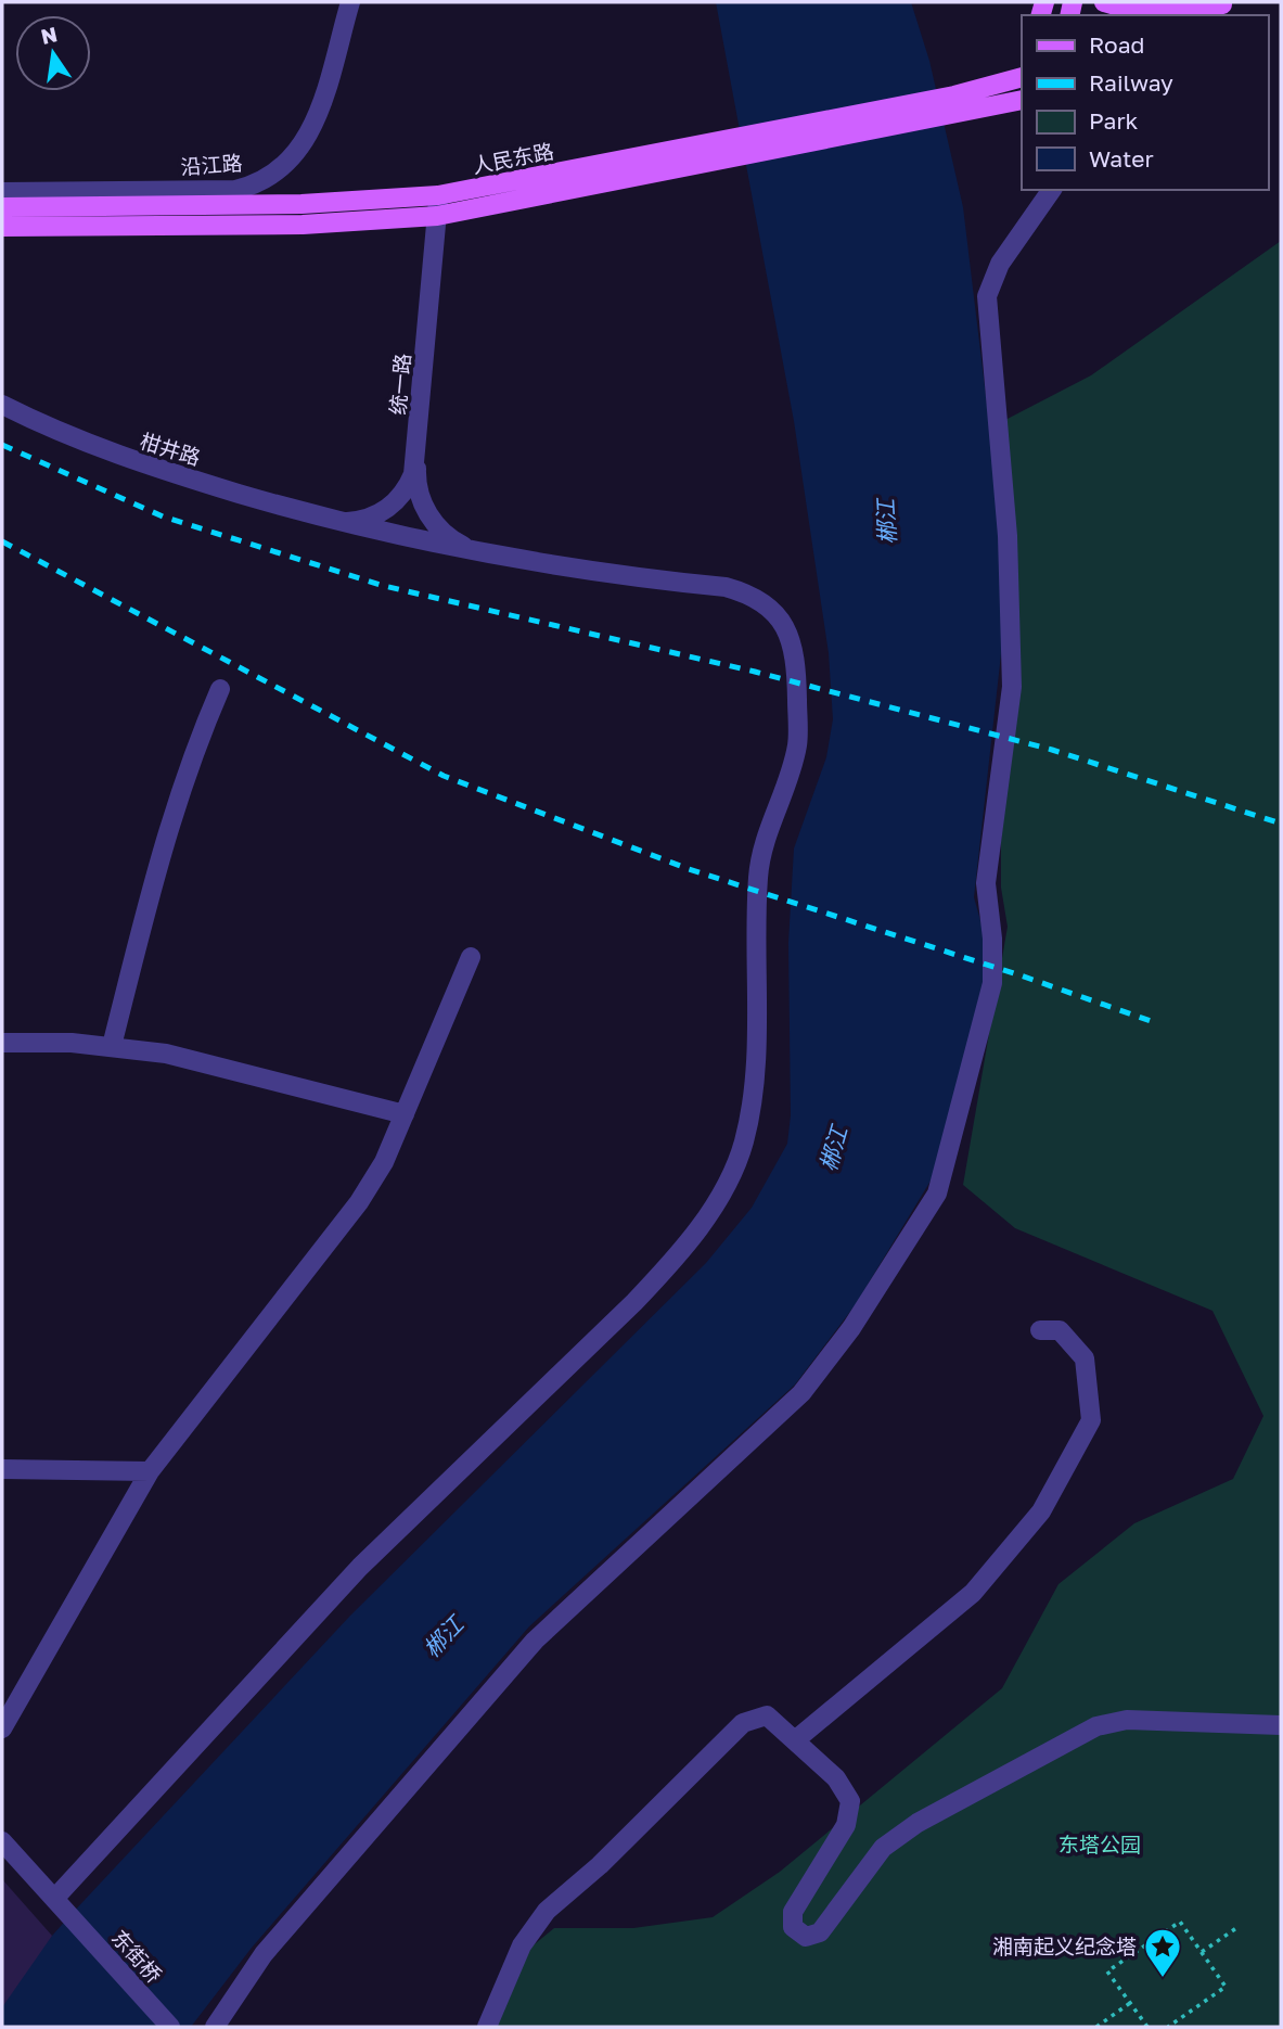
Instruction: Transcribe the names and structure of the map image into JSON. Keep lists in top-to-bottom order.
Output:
{
  "streets": {
    "main road": ["人民东路"],
    "street": [
      "沿江路",
      "统一路",
      "柑井路",
      "东街桥"
    ]
  },
  "crossings": [
    ["人民东路", "统一路"],
    ["统一路", "柑井路"],
    ["柑井路", "东街桥"]
  ],
  "water": ["郴江"],
  "parks": ["东塔公园"],
  "places": {
    "place": ["湘南起义纪念塔"]
  },
  "legend": [
    "Road",
    "Railway",
    "Park",
    "Water"
  ],
  "north": "top"
}
